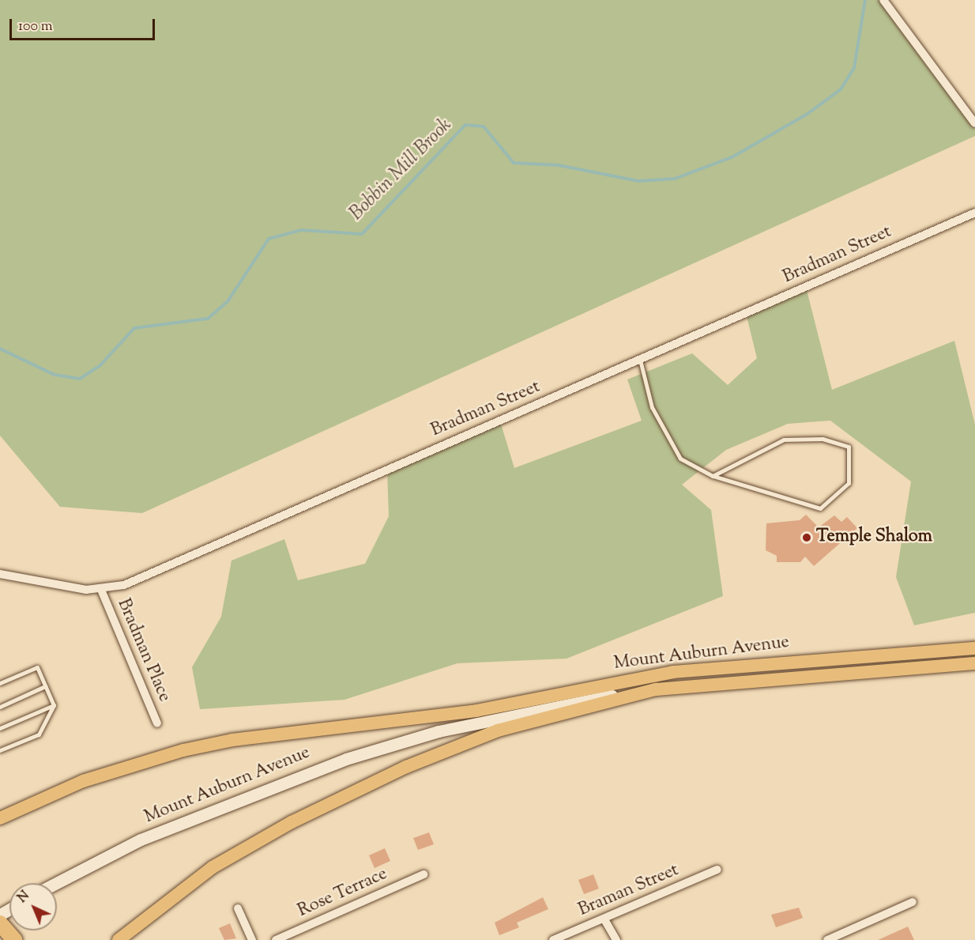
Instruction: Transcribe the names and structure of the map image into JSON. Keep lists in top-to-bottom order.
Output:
{
  "streets": {
    "main road": ["Mount Auburn Avenue"],
    "street": [
      "Bradman Street",
      "Bradman Place",
      "Braman Street",
      "Rose Terrace"
    ]
  },
  "crossings": [
    ["Bradman Street", "Bradman Place"]
  ],
  "water": ["Bobbin Mill Brook"],
  "places": ["Temple Shalom"],
  "scale_bar": "100 m",
  "north": "top left"
}
